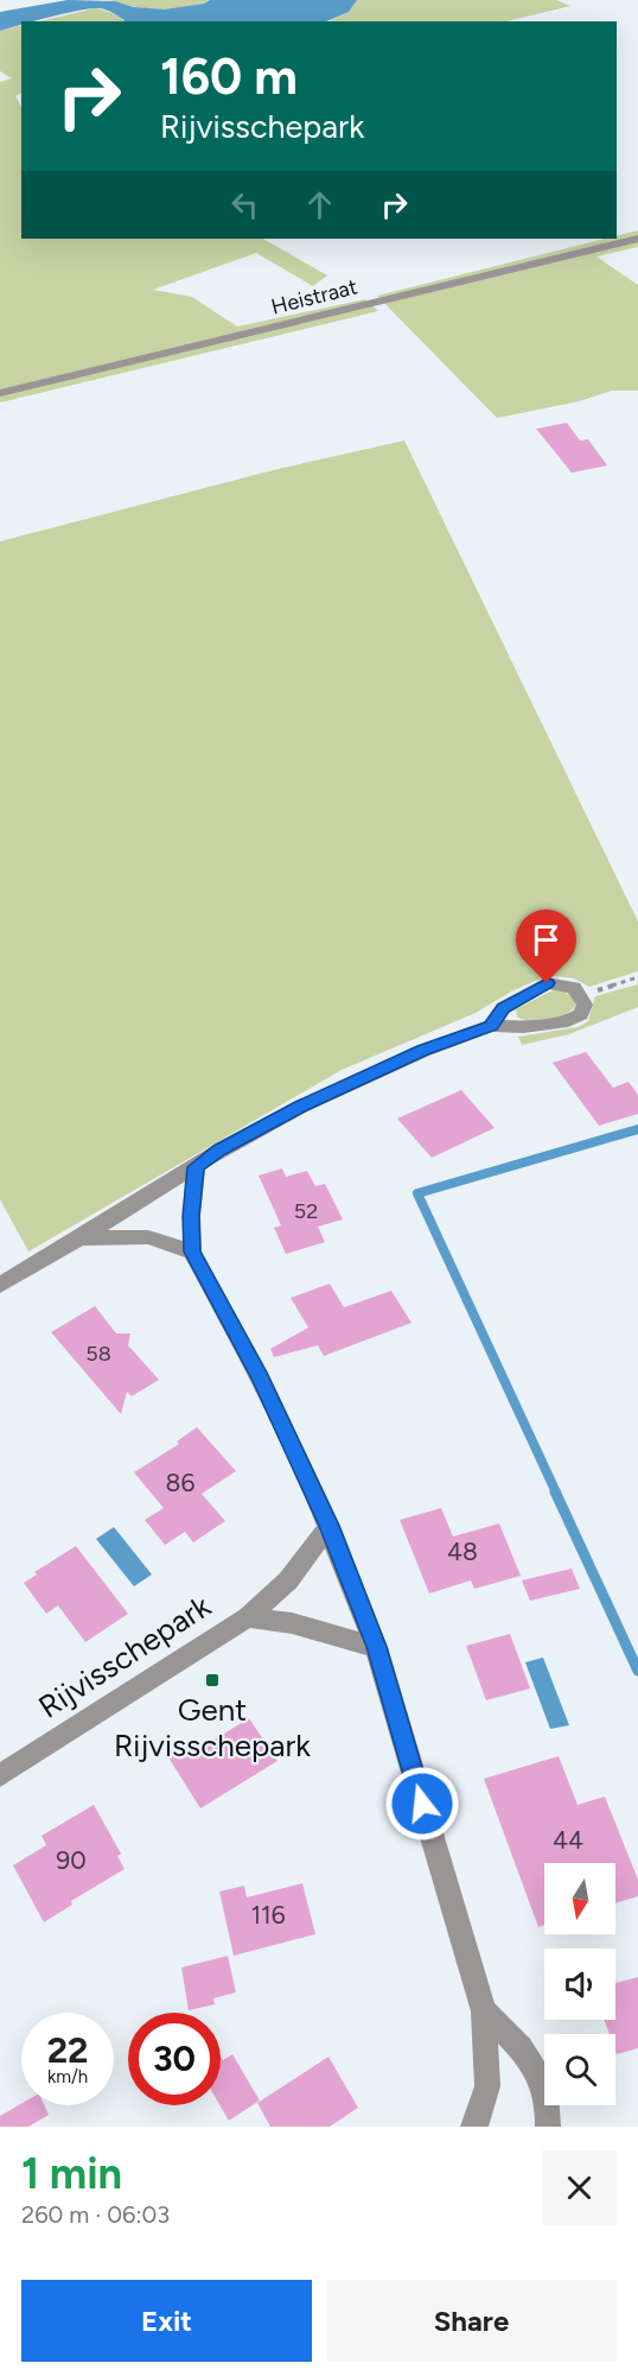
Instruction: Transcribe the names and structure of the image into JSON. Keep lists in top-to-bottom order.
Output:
{
  "streets": {
    "street": ["Heistraat", "Rijvisschepark"]
  },
  "places": {
    "transit": ["Gent Rijvisschepark"]
  },
  "house_numbers": [
    "52",
    "58",
    "86",
    "48",
    "44",
    "90",
    "116"
  ],
  "north": "bottom",
  "page": {
    "turn": ["160 m", "Rijvisschepark"],
    "speed": "22 km/h",
    "limit": "30",
    "heading": ["1 min", "260 m · 06:03"],
    "buttons": ["Exit", "Share"]
  }
}
